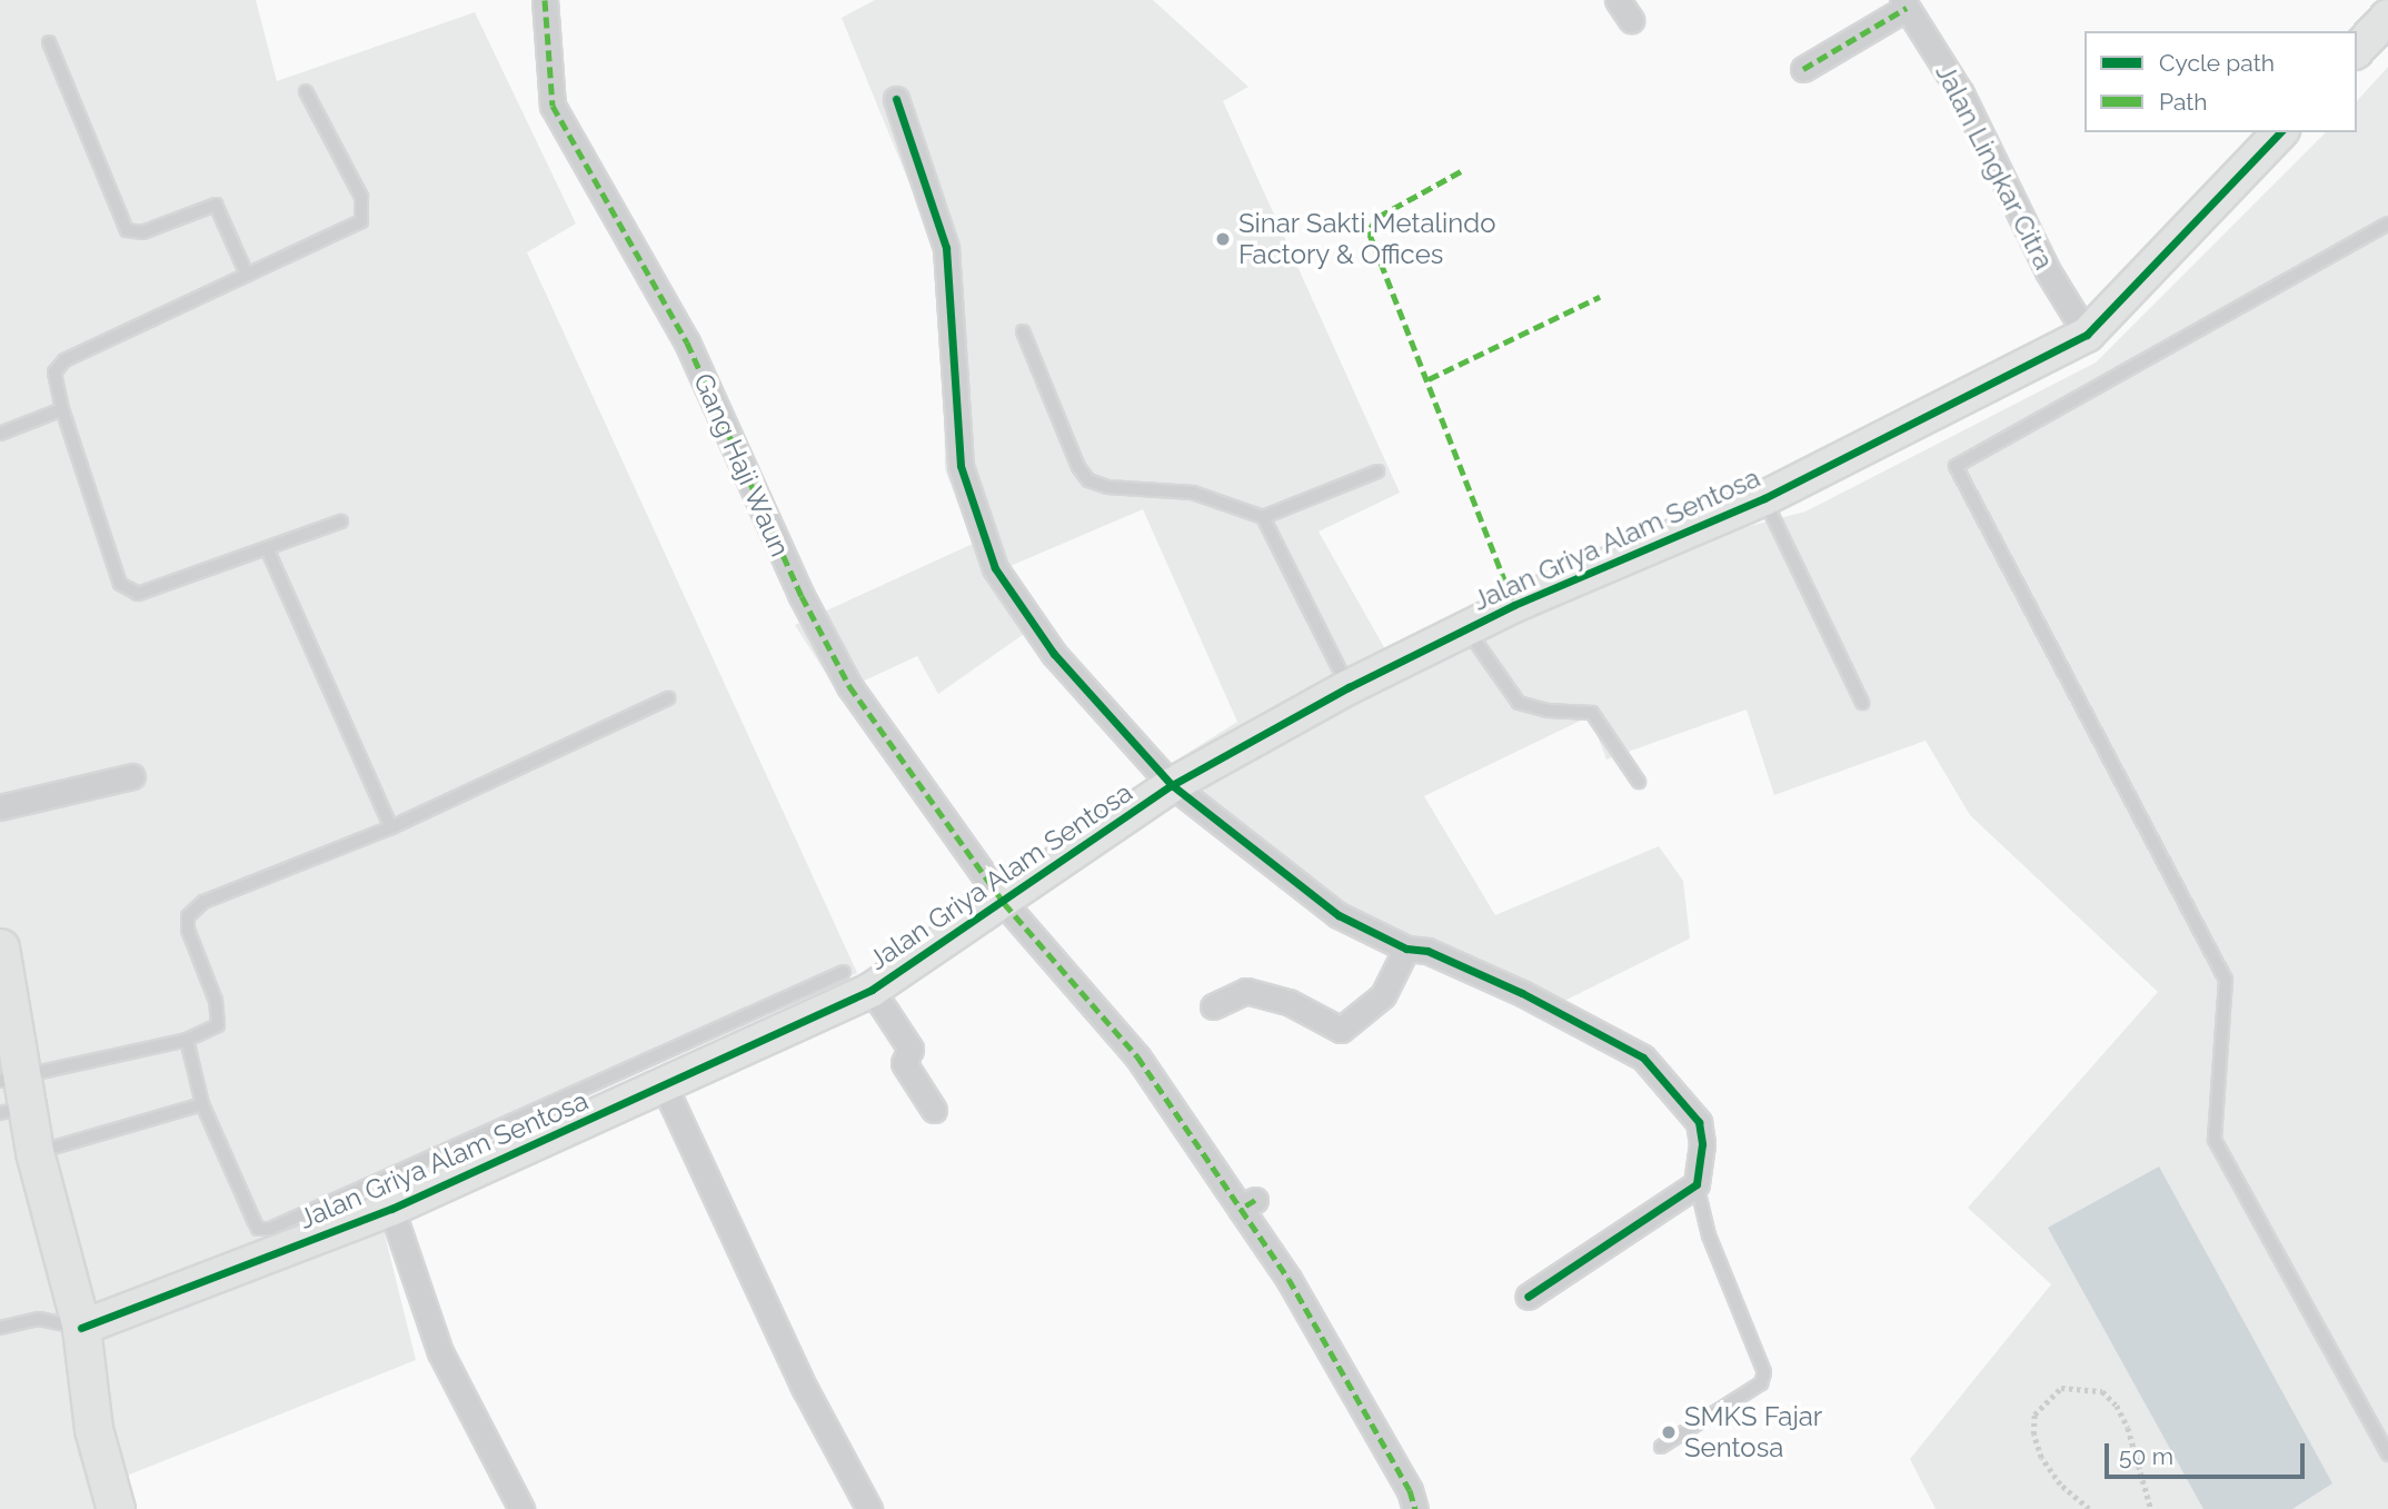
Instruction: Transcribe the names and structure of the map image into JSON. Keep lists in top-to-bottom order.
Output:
{
  "streets": {
    "street": ["Jalan Lingkar Citra", "Gang Haji Waun", "Jalan Griya Alam Sentosa"]
  },
  "crossings": [
    ["Jalan Lingkar Citra", "Jalan Griya Alam Sentosa"],
    ["Gang Haji Waun", "Jalan Griya Alam Sentosa"]
  ],
  "places": ["Sinar Sakti Metalindo Factory & Offices", "SMKS Fajar Sentosa"],
  "legend": ["Cycle path", "Path"],
  "scale_bar": "50 m"
}
